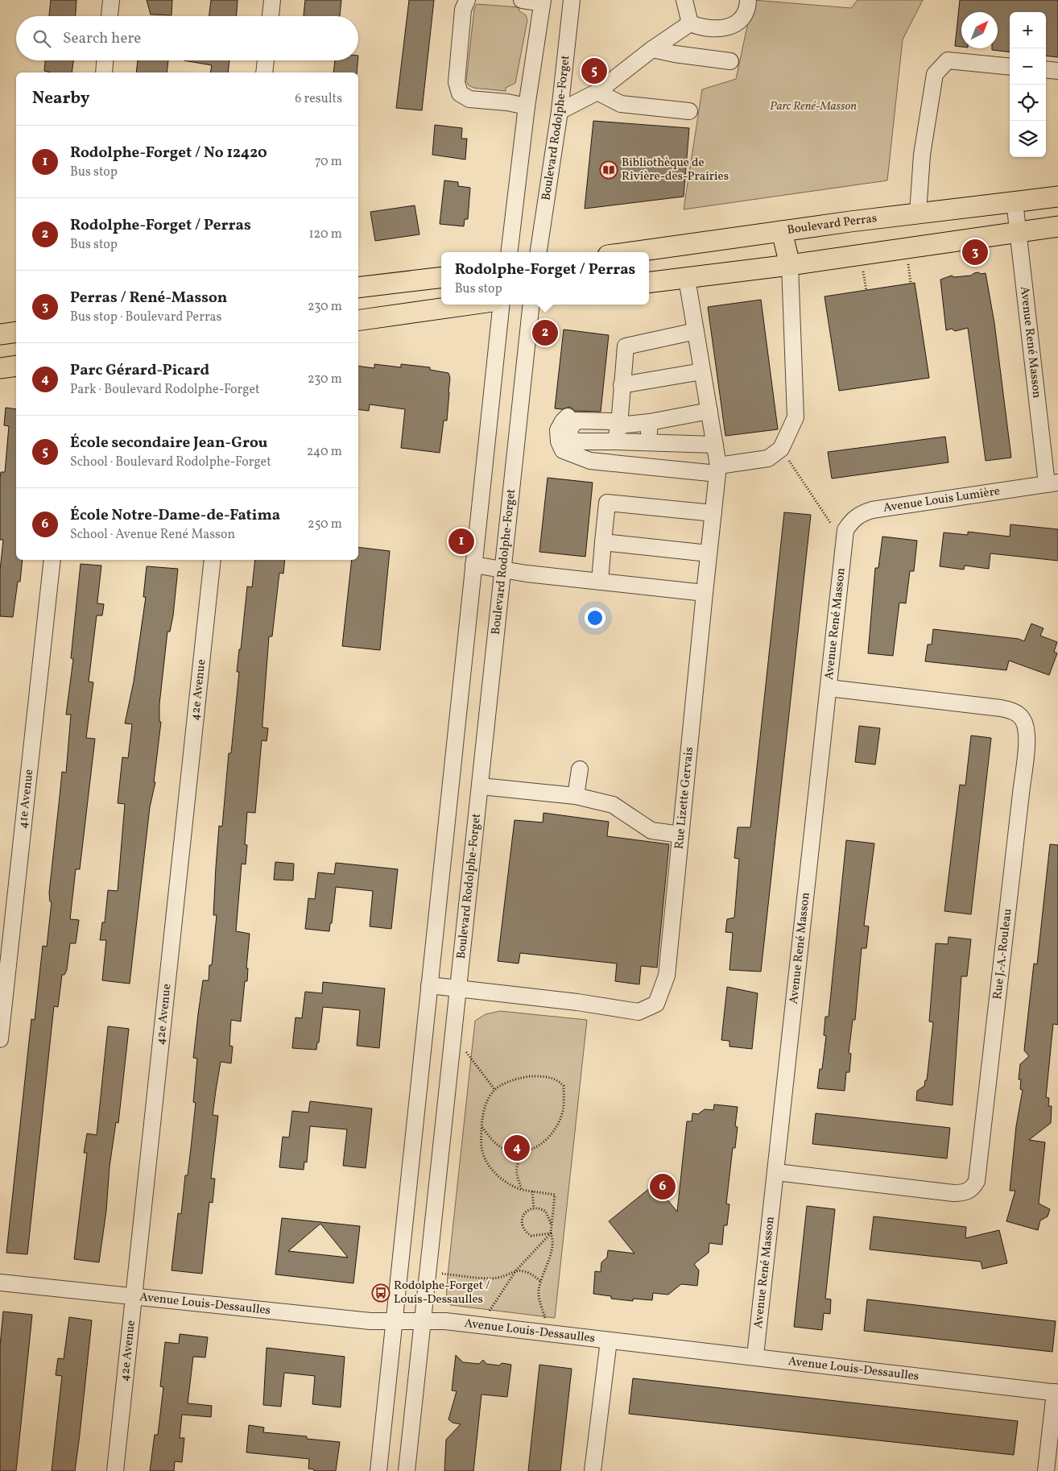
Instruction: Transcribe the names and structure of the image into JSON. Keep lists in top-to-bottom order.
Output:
{
  "streets": {
    "main road": ["Boulevard Perras"],
    "street": [
      "Boulevard Rodolphe-Forget",
      "Avenue René Masson",
      "Avenue Louis Lumière",
      "42e Avenue",
      "41e Avenue",
      "Rue Lizette Gervais",
      "Rue J.-A.-Rouleau",
      "Avenue Louis-Dessaulles"
    ]
  },
  "crossings": [
    ["Boulevard Rodolphe-Forget", "Rue Lizette Gervais"],
    ["Boulevard Rodolphe-Forget", "Avenue Louis-Dessaulles"],
    ["Boulevard Perras", "Avenue René Masson"],
    ["Avenue René Masson", "Avenue Louis Lumière"],
    ["Avenue René Masson", "Rue J.-A.-Rouleau"],
    ["Avenue René Masson", "Avenue Louis-Dessaulles"],
    ["42e Avenue", "Avenue Louis-Dessaulles"]
  ],
  "parks": ["Parc René-Masson"],
  "places": {
    "library": ["Bibliothèque de Rivière-des-Prairies"],
    "bus stop": ["Rodolphe-Forget / Louis-Dessaulles"]
  },
  "north": "top right",
  "page": {
    "map_buttons": ["+", "−"],
    "search": "Search here",
    "pins": [
      "5",
      "3",
      "2",
      "1",
      "4",
      "6"
    ],
    "heading": ["Nearby", "6 results"],
    "list": [
      {
        "mark": "1",
        "name": "Rodolphe-Forget / No 12420",
        "note": "Bus stop",
        "value": "70 m"
      },
      {
        "mark": "2",
        "name": "Rodolphe-Forget / Perras",
        "note": "Bus stop",
        "value": "120 m"
      },
      {
        "mark": "3",
        "name": "Perras / René-Masson",
        "note": "Bus stop · Boulevard Perras",
        "value": "230 m"
      },
      {
        "mark": "4",
        "name": "Parc Gérard-Picard",
        "note": "Park · Boulevard Rodolphe-Forget",
        "value": "230 m"
      },
      {
        "mark": "5",
        "name": "École secondaire Jean-Grou",
        "note": "School · Boulevard Rodolphe-Forget",
        "value": "240 m"
      },
      {
        "mark": "6",
        "name": "École Notre-Dame-de-Fatima",
        "note": "School · Avenue René Masson",
        "value": "250 m"
      }
    ],
    "popup": ["Rodolphe-Forget / Perras", "Bus stop"]
  }
}
